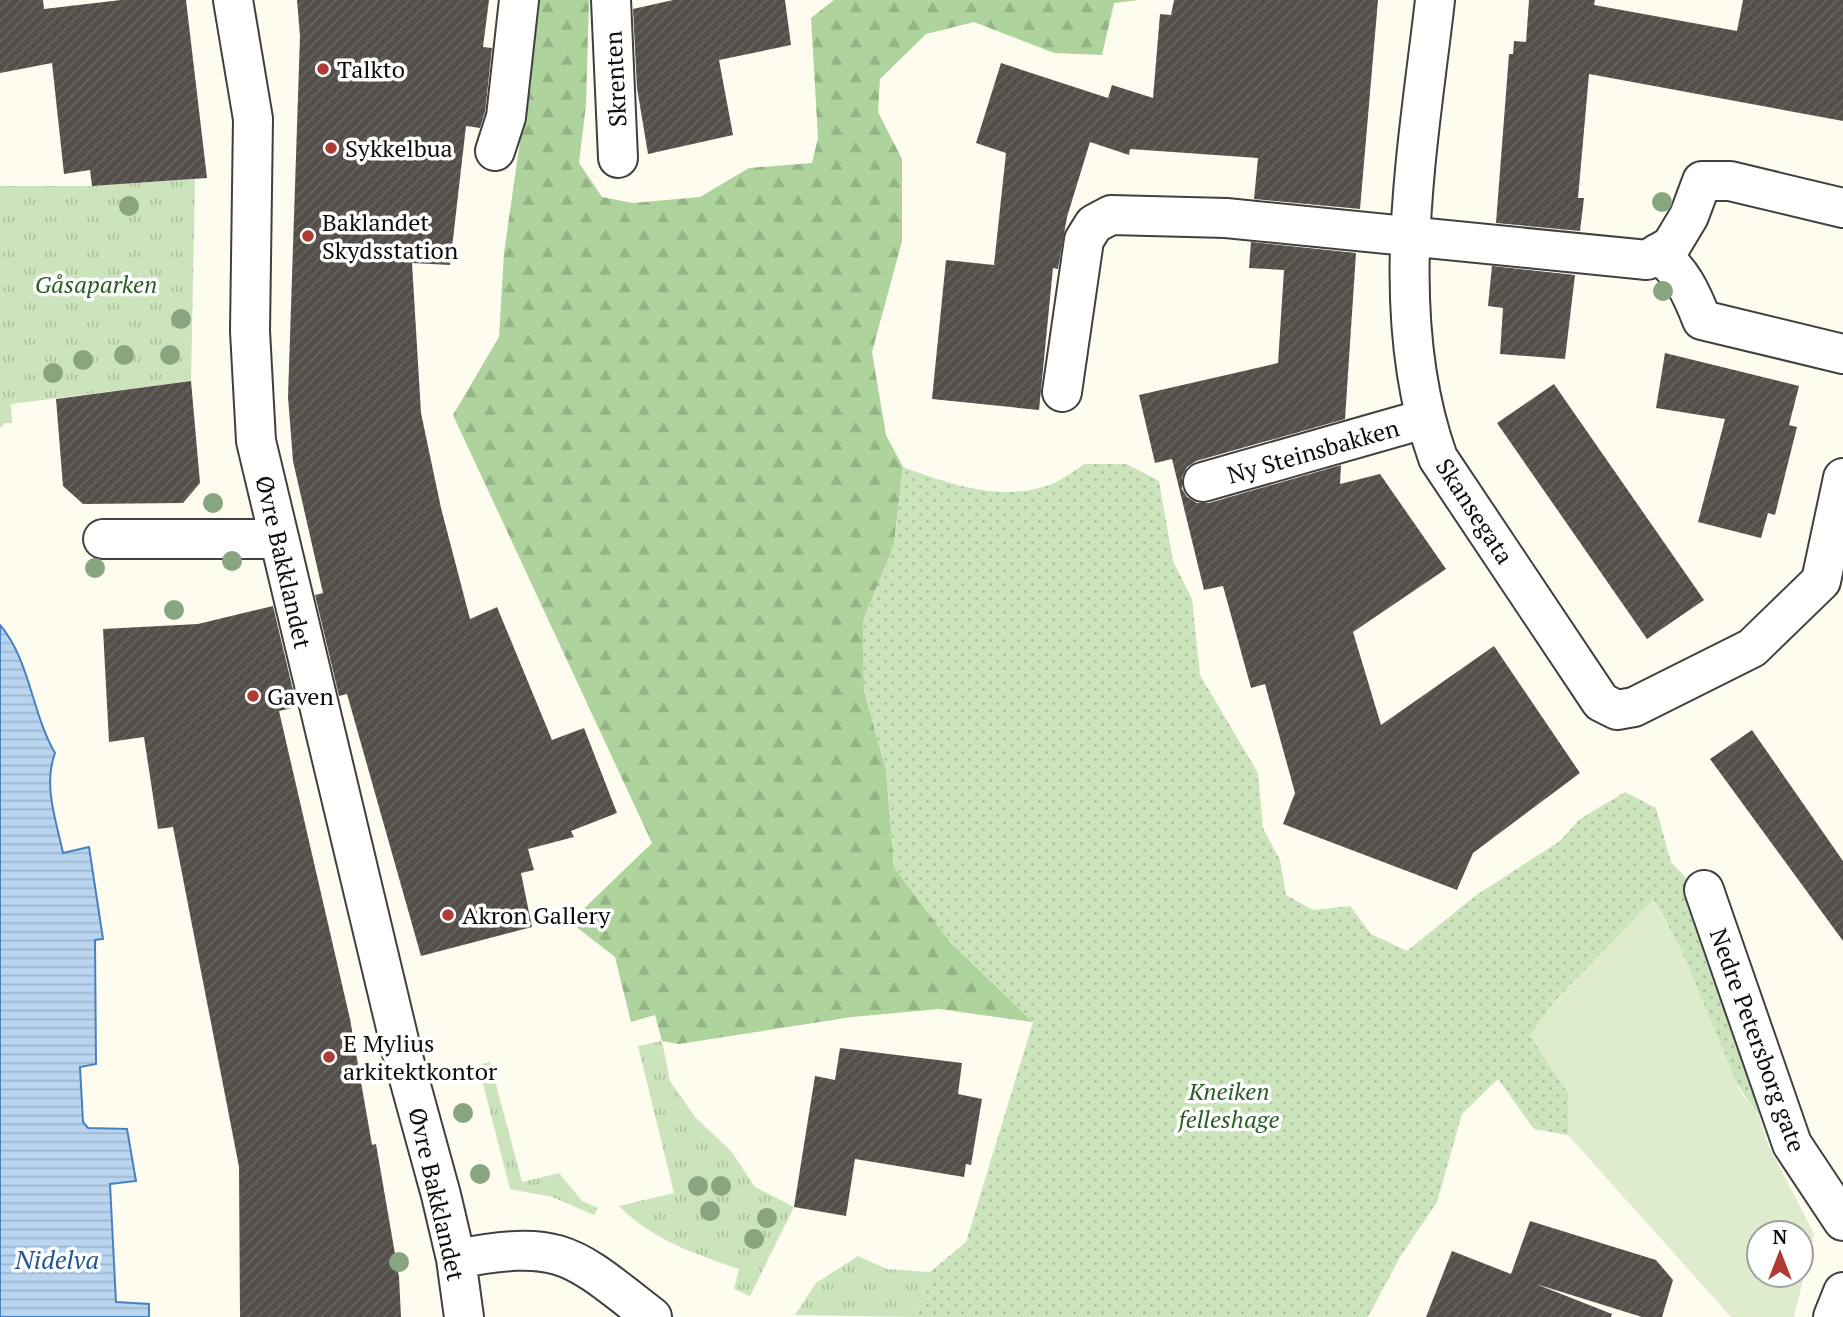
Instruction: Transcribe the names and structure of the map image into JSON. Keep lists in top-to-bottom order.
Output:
{
  "streets": {
    "street": [
      "Skrenten",
      "Ny Steinsbakken",
      "Skansegata",
      "Øvre Bakklandet",
      "Nedre Petersborg gate"
    ]
  },
  "crossings": [
    ["Ny Steinsbakken", "Skansegata"]
  ],
  "water": ["Nidelva"],
  "parks": ["Gåsaparken", "Kneiken felleshage"],
  "places": [
    "Talkto",
    "Sykkelbua",
    "Baklandet Skydsstation",
    "Gaven",
    "Akron Gallery",
    "E Mylius arkitektkontor"
  ],
  "north": "top"
}
